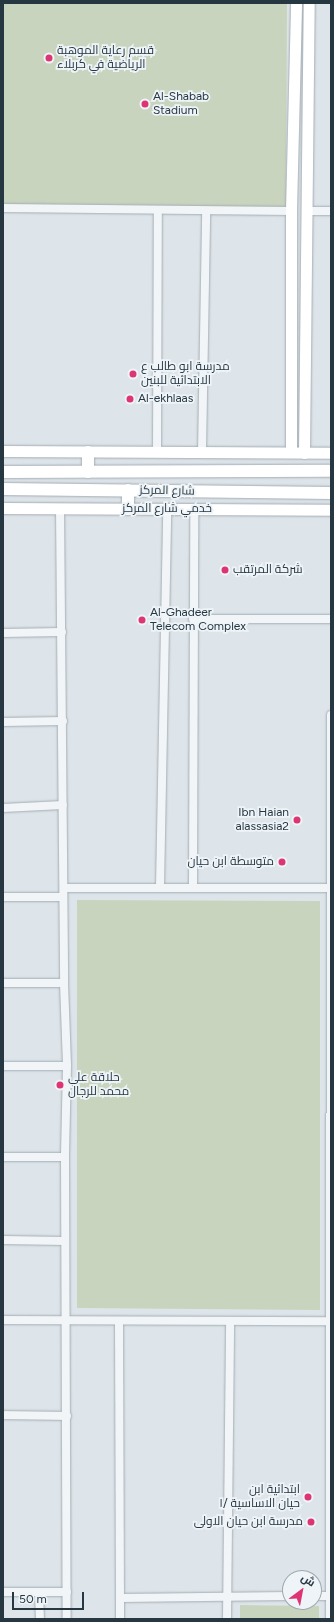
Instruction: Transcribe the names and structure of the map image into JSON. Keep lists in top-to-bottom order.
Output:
{
  "streets": {
    "main road": ["شارع المركز"],
    "street": ["خدمي شارع المركز"]
  },
  "places": [
    "قسم رعاية الموهبة الرياضية في كربلاء",
    "Al-Shabab Stadium",
    "مدرسة ابو طالب ع الابتدائية للبنين",
    "Al-ekhlaas",
    "شركة المرتقب",
    "Al-Ghadeer Telecom Complex",
    "Ibn Haian alassasia2",
    "متوسطة ابن حيان",
    "حلاقة علي محمد للرجال",
    "ابتدائية ابن حيان الاساسية /١",
    "مدرسة ابن حيان الاولى"
  ],
  "scale_bar": "50 m",
  "north": "top right"
}
